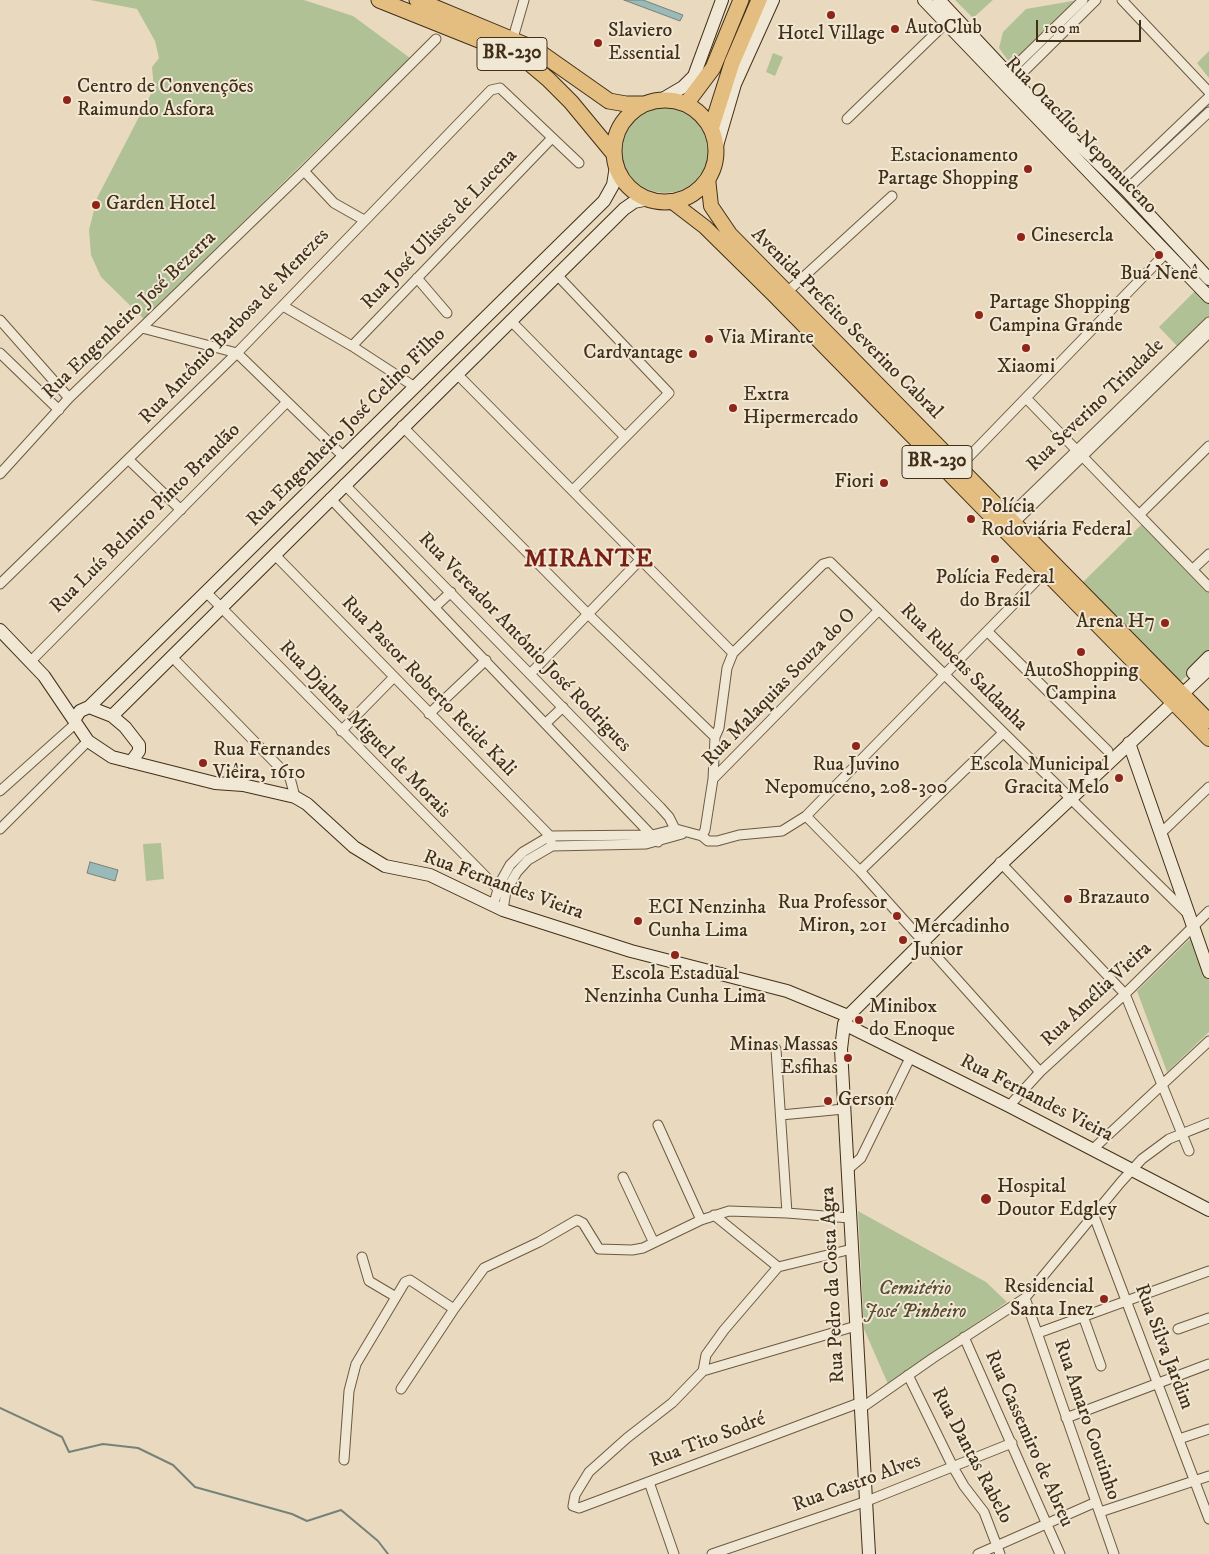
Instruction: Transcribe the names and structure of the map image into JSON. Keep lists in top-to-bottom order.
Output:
{
  "streets": {
    "highway": ["BR-230"],
    "main road": ["Avenida Prefeito Severino Cabral"],
    "street": [
      "Rua Otacílio Nepomuceno",
      "Rua José Ulisses de Lucena",
      "Rua Engenheiro José Bezerra",
      "Rua Antônio Barbosa de Menezes",
      "Rua Severino Trindade",
      "Rua Engenheiro José Celino Filho",
      "Rua Luís Belmiro Pinto Brandão",
      "Rua Vereador Antônio José Rodrigues",
      "Rua Rubens Saldanha",
      "Rua Pastor Roberto Reide Kali",
      "Rua Malaquias Souza do O",
      "Rua Djalma Miguel de Morais",
      "Rua Fernandes Vieira",
      "Rua Amélia Vieira",
      "Rua Pedro da Costa Agra",
      "Rua Silva Jardim",
      "Rua Amaro Coutinho",
      "Rua Cassemiro de Abreu",
      "Rua Tito Sodré",
      "Rua Dantas Rabelo",
      "Rua Castro Alves"
    ]
  },
  "crossings": [
    ["BR-230", "Avenida Prefeito Severino Cabral"],
    ["BR-230", "Rua Engenheiro José Celino Filho"],
    ["Rua José Ulisses de Lucena", "Rua Antônio Barbosa de Menezes"],
    ["Avenida Prefeito Severino Cabral", "Rua Severino Trindade"],
    ["Avenida Prefeito Severino Cabral", "Rua Engenheiro José Celino Filho"],
    ["Rua Engenheiro José Celino Filho", "Rua Vereador Antônio José Rodrigues"],
    ["Rua Engenheiro José Celino Filho", "Rua Pastor Roberto Reide Kali"],
    ["Rua Engenheiro José Celino Filho", "Rua Djalma Miguel de Morais"],
    ["Rua Engenheiro José Celino Filho", "Rua Fernandes Vieira"],
    ["Rua Rubens Saldanha", "Rua Malaquias Souza do O"],
    ["Rua Rubens Saldanha", "Rua Amélia Vieira"],
    ["Rua Fernandes Vieira", "Rua Amélia Vieira"],
    ["Rua Fernandes Vieira", "Rua Pedro da Costa Agra"],
    ["Rua Fernandes Vieira", "Rua Tito Sodré"],
    ["Rua Pedro da Costa Agra", "Rua Tito Sodré"],
    ["Rua Pedro da Costa Agra", "Rua Castro Alves"],
    ["Rua Silva Jardim", "Rua Tito Sodré"],
    ["Rua Amaro Coutinho", "Rua Tito Sodré"],
    ["Rua Cassemiro de Abreu", "Rua Tito Sodré"],
    ["Rua Cassemiro de Abreu", "Rua Castro Alves"],
    ["Rua Tito Sodré", "Rua Dantas Rabelo"],
    ["Rua Dantas Rabelo", "Rua Castro Alves"]
  ],
  "districts": ["MIRANTE"],
  "parks": ["Cemitério José Pinheiro"],
  "places": [
    "Hotel Village",
    "AutoClub",
    "Slaviero Essential",
    "Centro de Convenções Raimundo Asfora",
    "Estacionamento Partage Shopping",
    "Garden Hotel",
    "Cinesercla",
    "Buá Nenê",
    "Partage Shopping Campina Grande",
    "Via Mirante",
    "Xiaomi",
    "Cardvantage",
    "Extra Hipermercado",
    "Fiori",
    "Polícia Rodoviária Federal",
    "Polícia Federal do Brasil",
    "Arena H7",
    "AutoShopping Campina",
    "Rua Juvino Nepomuceno, 208-300",
    "Rua Fernandes Viêira, 1610",
    "Escola Municipal Gracita Melo",
    "Brazauto",
    "Rua Professor Miron, 201",
    "ECI Nenzinha Cunha Lima",
    "Mercadinho Junior",
    "Escola Estadual Nenzinha Cunha Lima",
    "Minibox do Enoque",
    "Minas Massas Esfihas",
    "Gerson",
    "Hospital Doutor Edgley",
    "Residencial Santa Inez"
  ],
  "scale_bar": "100 m"
}
